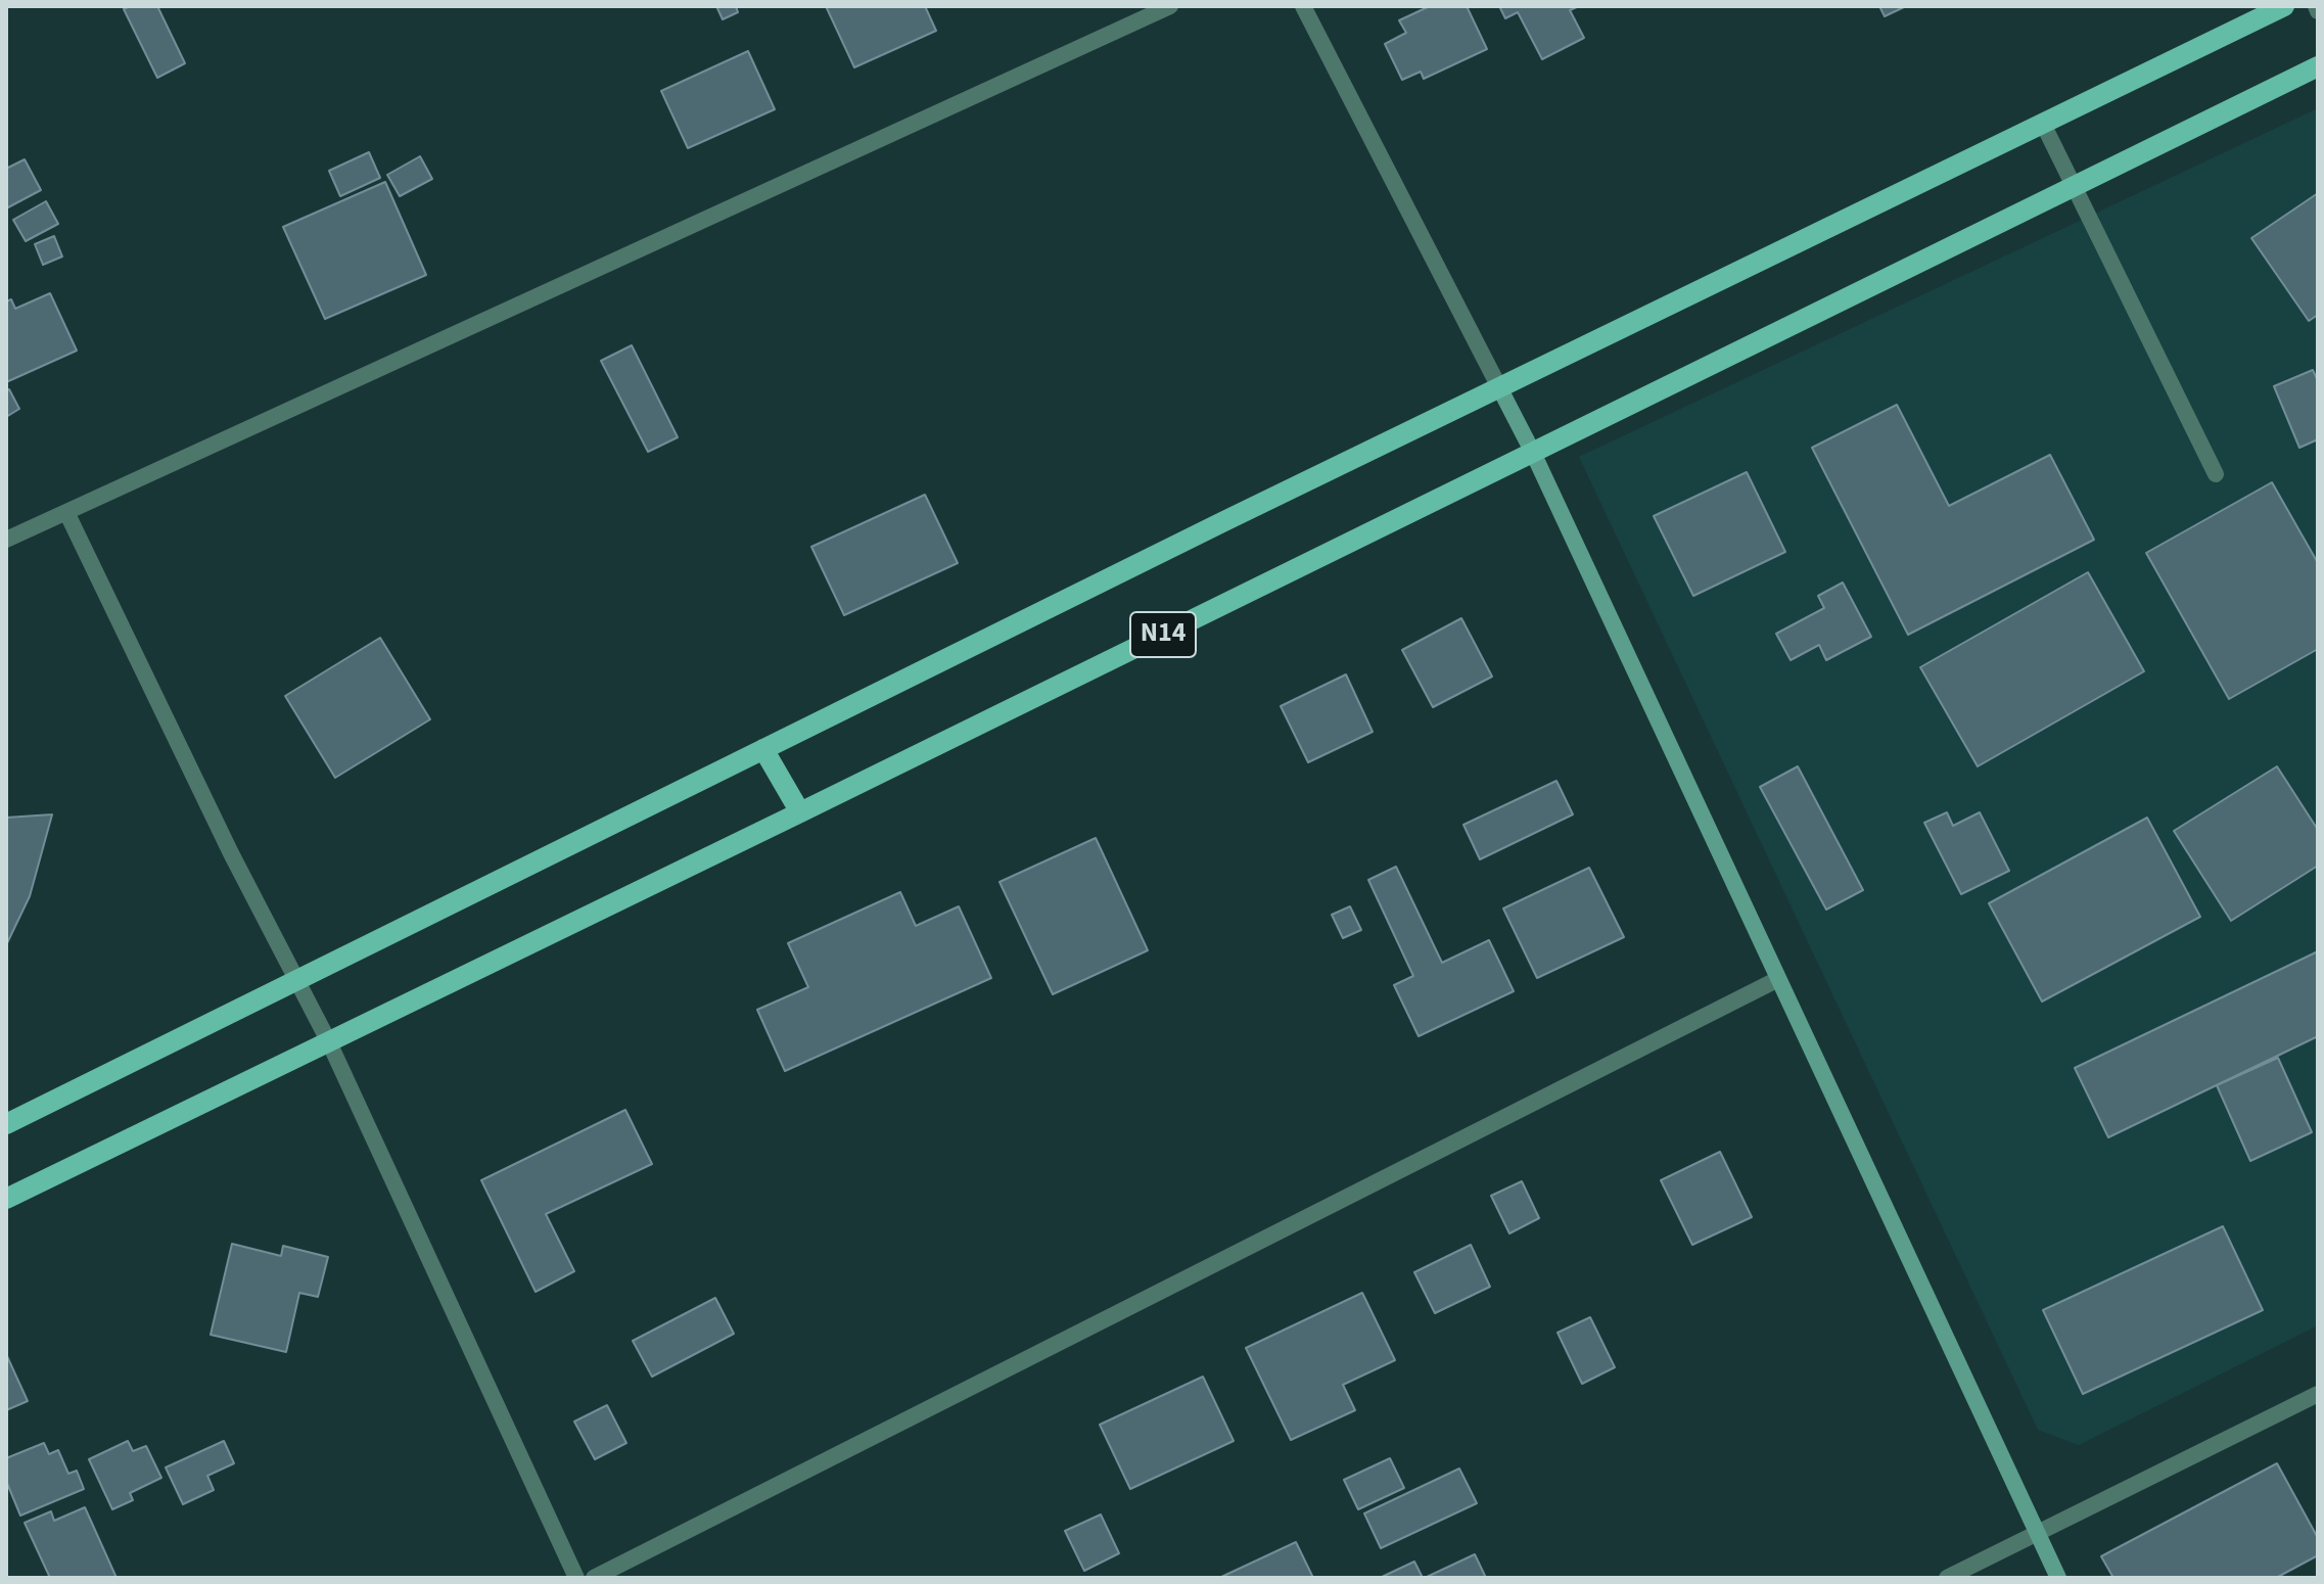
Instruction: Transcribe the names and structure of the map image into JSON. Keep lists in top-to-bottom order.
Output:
{
  "streets": {
    "main road": ["N14"]
  }
}
